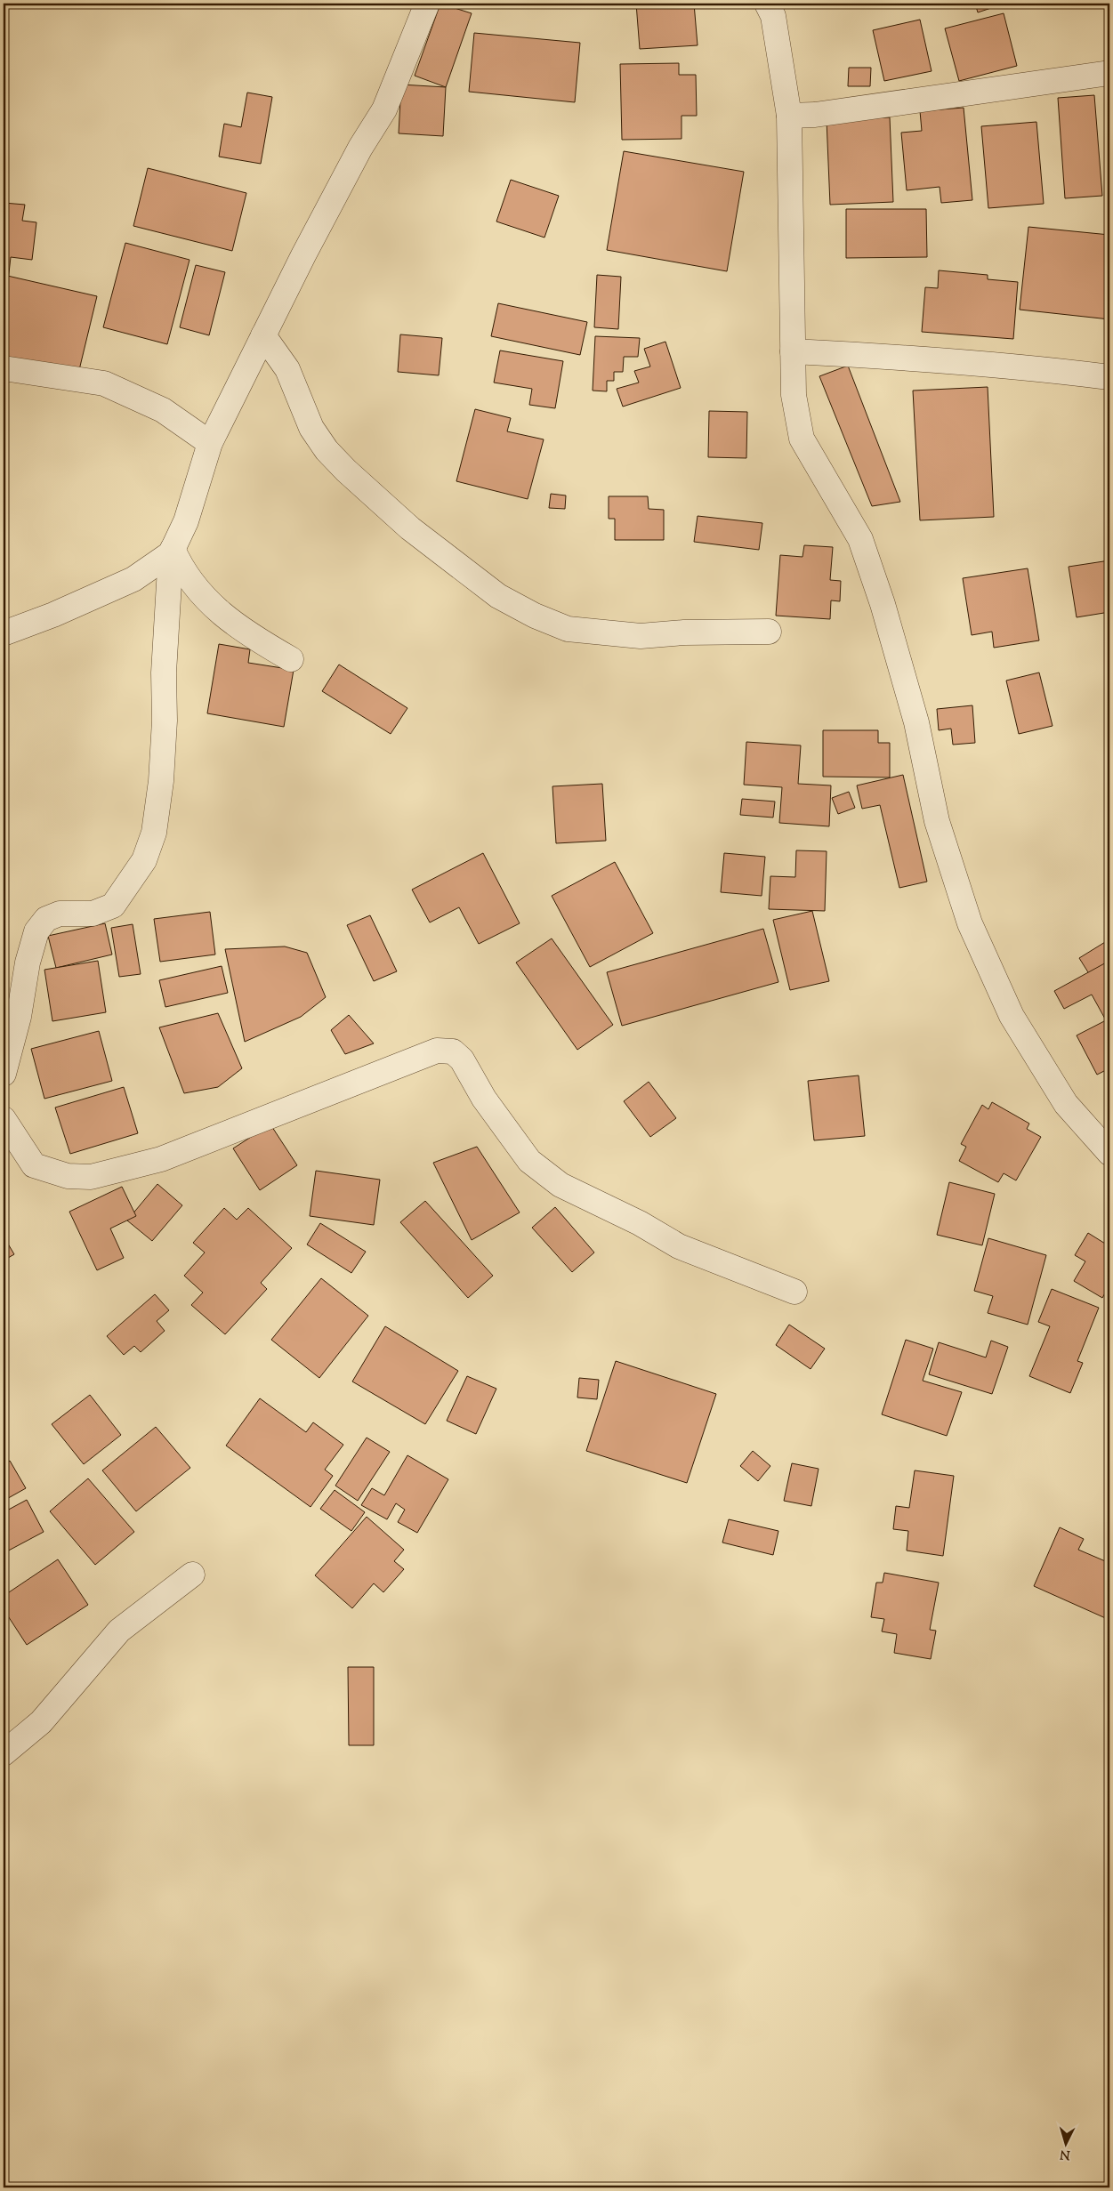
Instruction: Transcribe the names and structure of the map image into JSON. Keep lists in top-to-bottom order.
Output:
{
  "north": "bottom"
}
